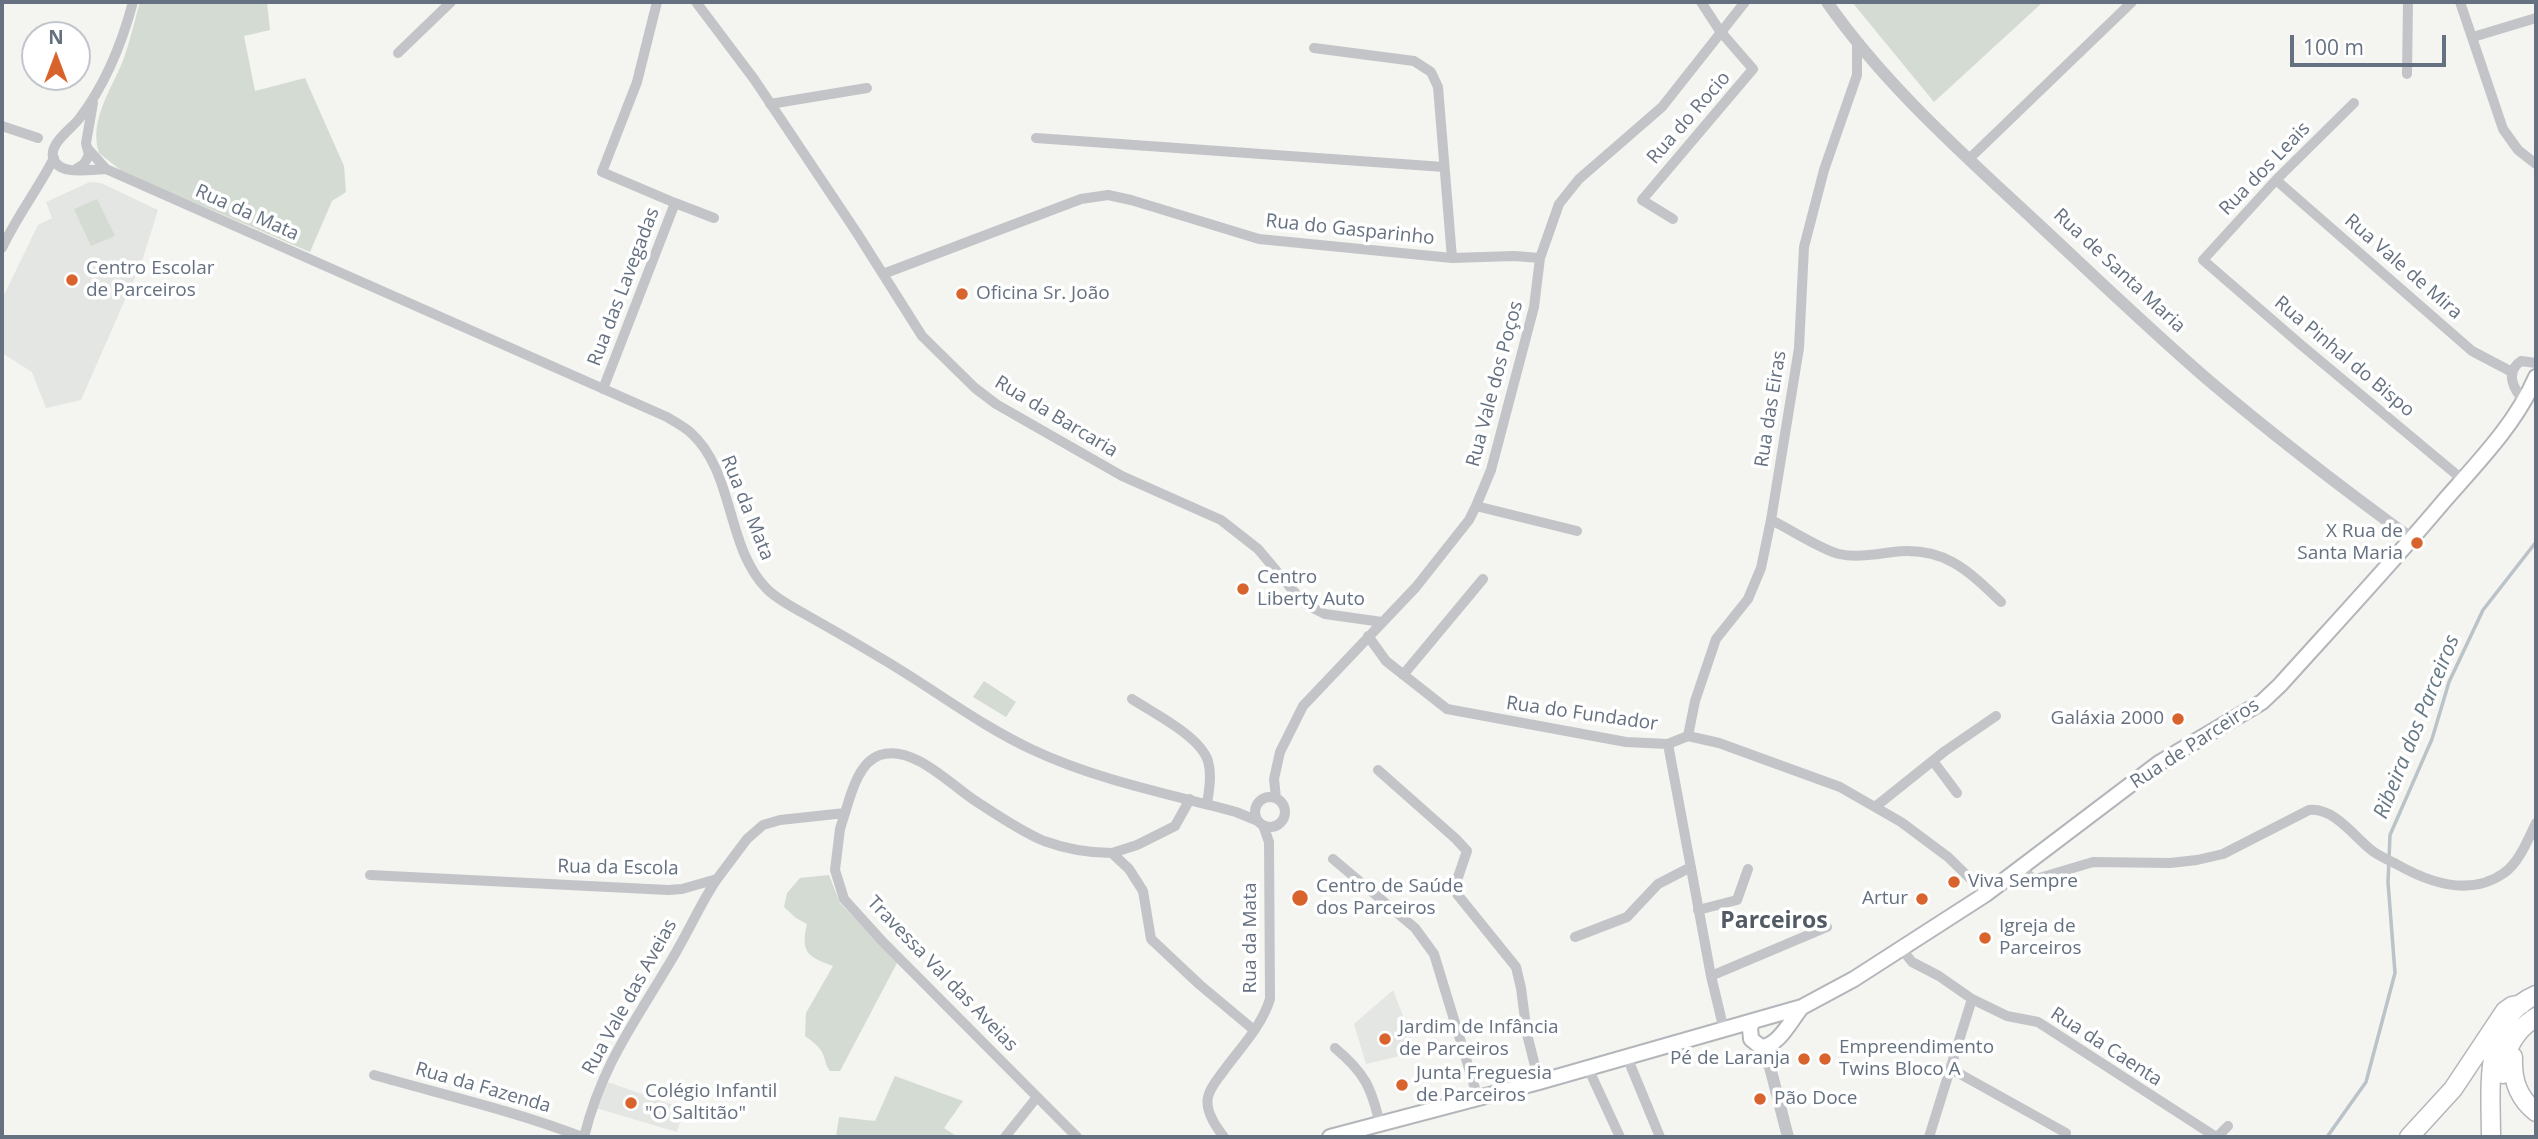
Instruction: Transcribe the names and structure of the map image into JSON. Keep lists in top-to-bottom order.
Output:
{
  "streets": {
    "main road": ["Rua de Parceiros"],
    "street": [
      "Rua do Rocio",
      "Rua dos Leais",
      "Rua da Mata",
      "Rua do Gasparinho",
      "Rua Vale de Mira",
      "Rua de Santa Maria",
      "Rua das Lavegadas",
      "Rua Pinhal do Bispo",
      "Rua Vale dos Poços",
      "Rua das Eiras",
      "Rua da Barcaria",
      "Rua do Fundador",
      "Rua da Escola",
      "Travessa Val das Aveias",
      "Rua Vale das Aveias",
      "Rua da Caenta",
      "Rua da Fazenda"
    ]
  },
  "crossings": [
    ["Rua do Rocio", "Rua Vale dos Poços"],
    ["Rua dos Leais", "Rua Vale de Mira"],
    ["Rua dos Leais", "Rua Pinhal do Bispo"],
    ["Rua da Mata", "Rua das Lavegadas"],
    ["Rua da Mata", "Rua Vale dos Poços"],
    ["Rua do Gasparinho", "Rua Vale dos Poços"],
    ["Rua do Gasparinho", "Rua da Barcaria"],
    ["Rua de Santa Maria", "Rua das Eiras"],
    ["Rua de Santa Maria", "Rua de Parceiros"],
    ["Rua Pinhal do Bispo", "Rua de Parceiros"],
    ["Rua Vale dos Poços", "Rua da Barcaria"],
    ["Rua Vale dos Poços", "Rua do Fundador"],
    ["Rua das Eiras", "Rua do Fundador"],
    ["Rua de Parceiros", "Rua da Caenta"],
    ["Rua da Escola", "Rua Vale das Aveias"],
    ["Rua Vale das Aveias", "Rua da Fazenda"]
  ],
  "districts": ["Parceiros"],
  "water": ["Ribeira dos Parceiros"],
  "places": [
    "Centro Escolar de Parceiros",
    "Oficina Sr. João",
    "X Rua de Santa Maria",
    "Centro Liberty Auto",
    "Galáxia 2000",
    "Viva Sempre",
    "Centro de Saúde dos Parceiros",
    "Artur",
    "Igreja de Parceiros",
    "Jardim de Infância de Parceiros",
    "Pé de Laranja",
    "Empreendimento Twins Bloco A",
    "Junta Freguesia de Parceiros",
    "Pão Doce",
    "Colégio Infantil \"O Saltitão\""
  ],
  "scale_bar": "100 m",
  "north": "top"
}
